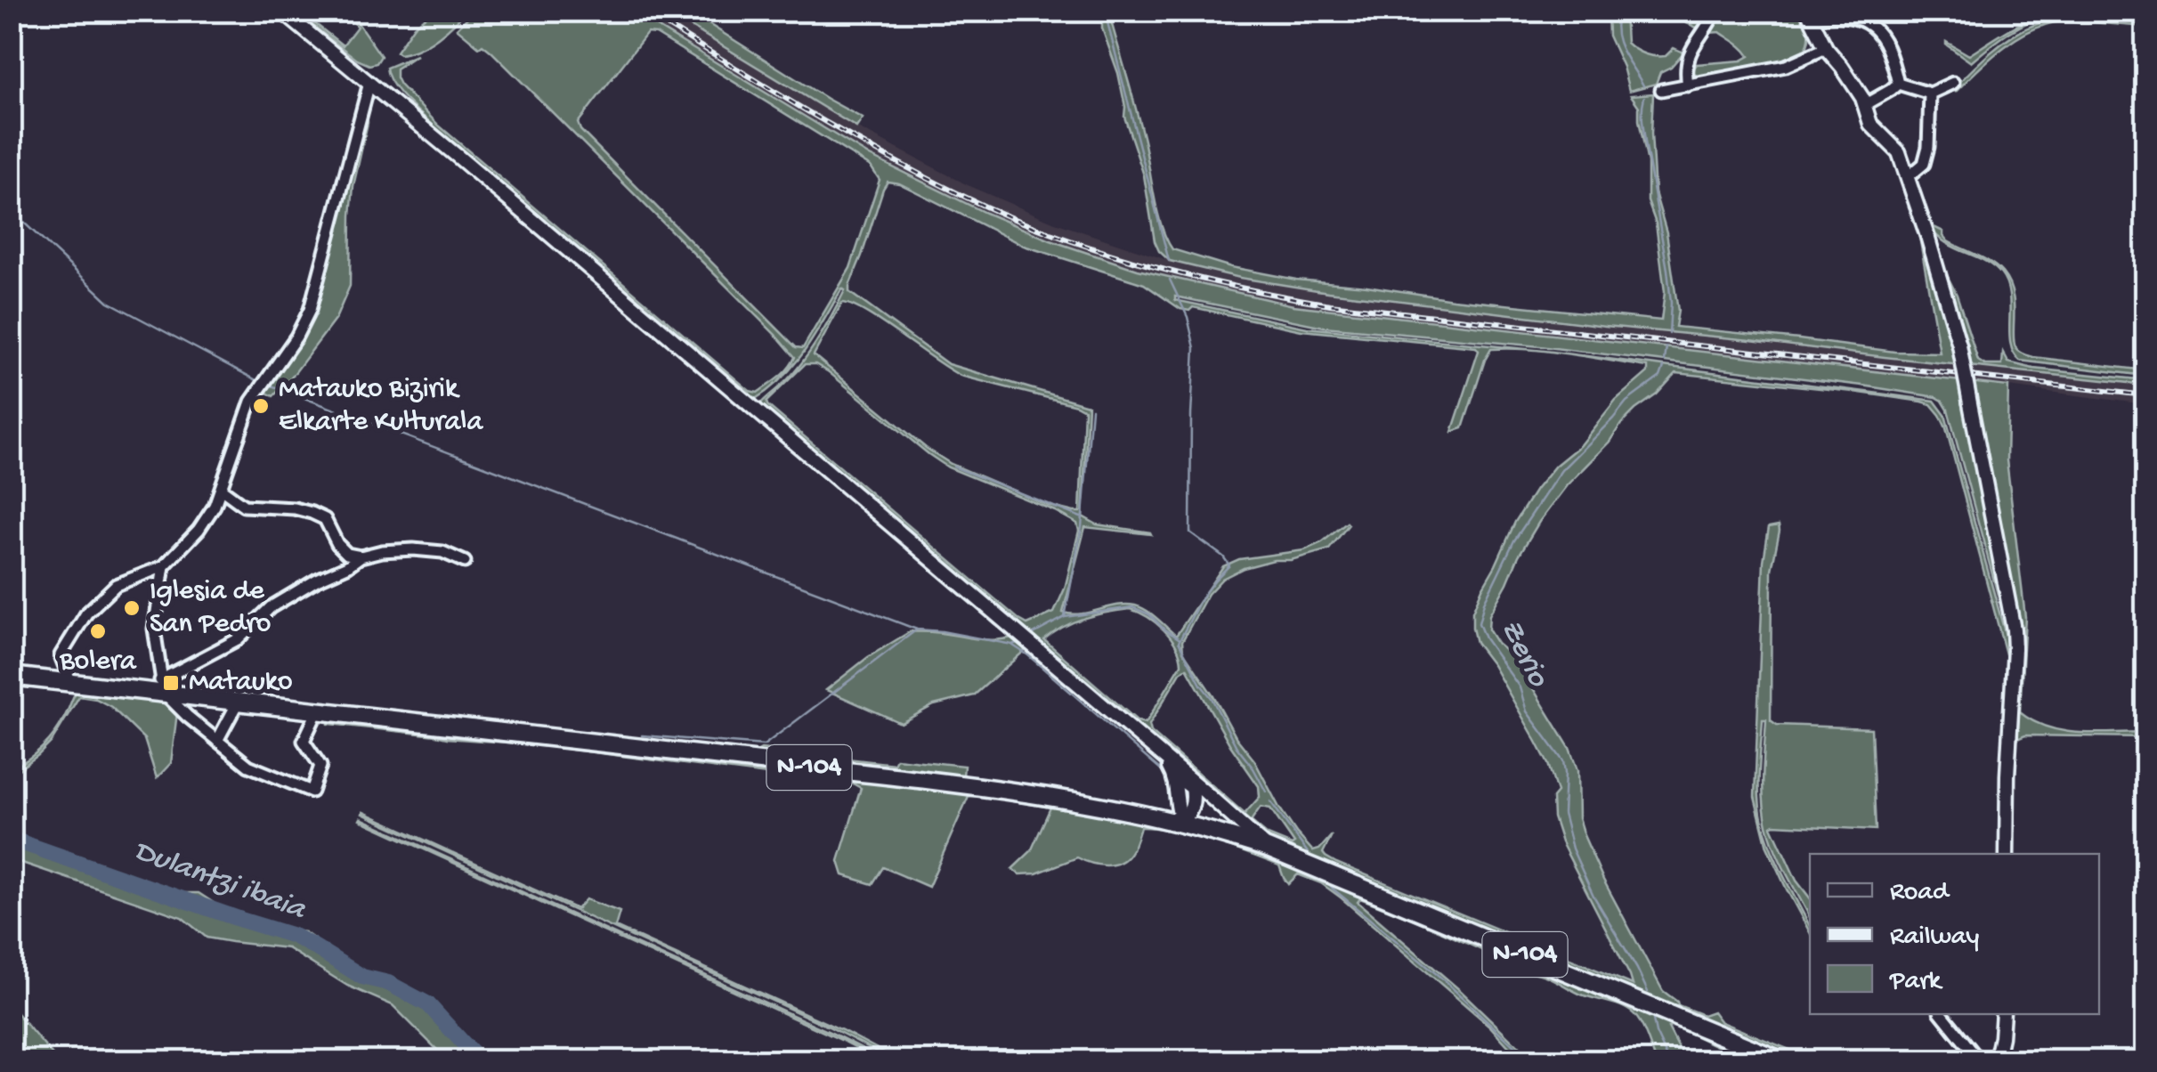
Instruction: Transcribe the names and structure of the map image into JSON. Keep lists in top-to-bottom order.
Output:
{
  "streets": {
    "main road": ["N-104"]
  },
  "water": ["Zerio", "Dulantzi ibaia"],
  "places": {
    "other": ["Matauko Bizirik Elkarte Kulturala", "Iglesia de San Pedro", "Bolera"],
    "transit": ["Matauko"]
  },
  "legend": ["Road", "Railway", "Park"]
}
